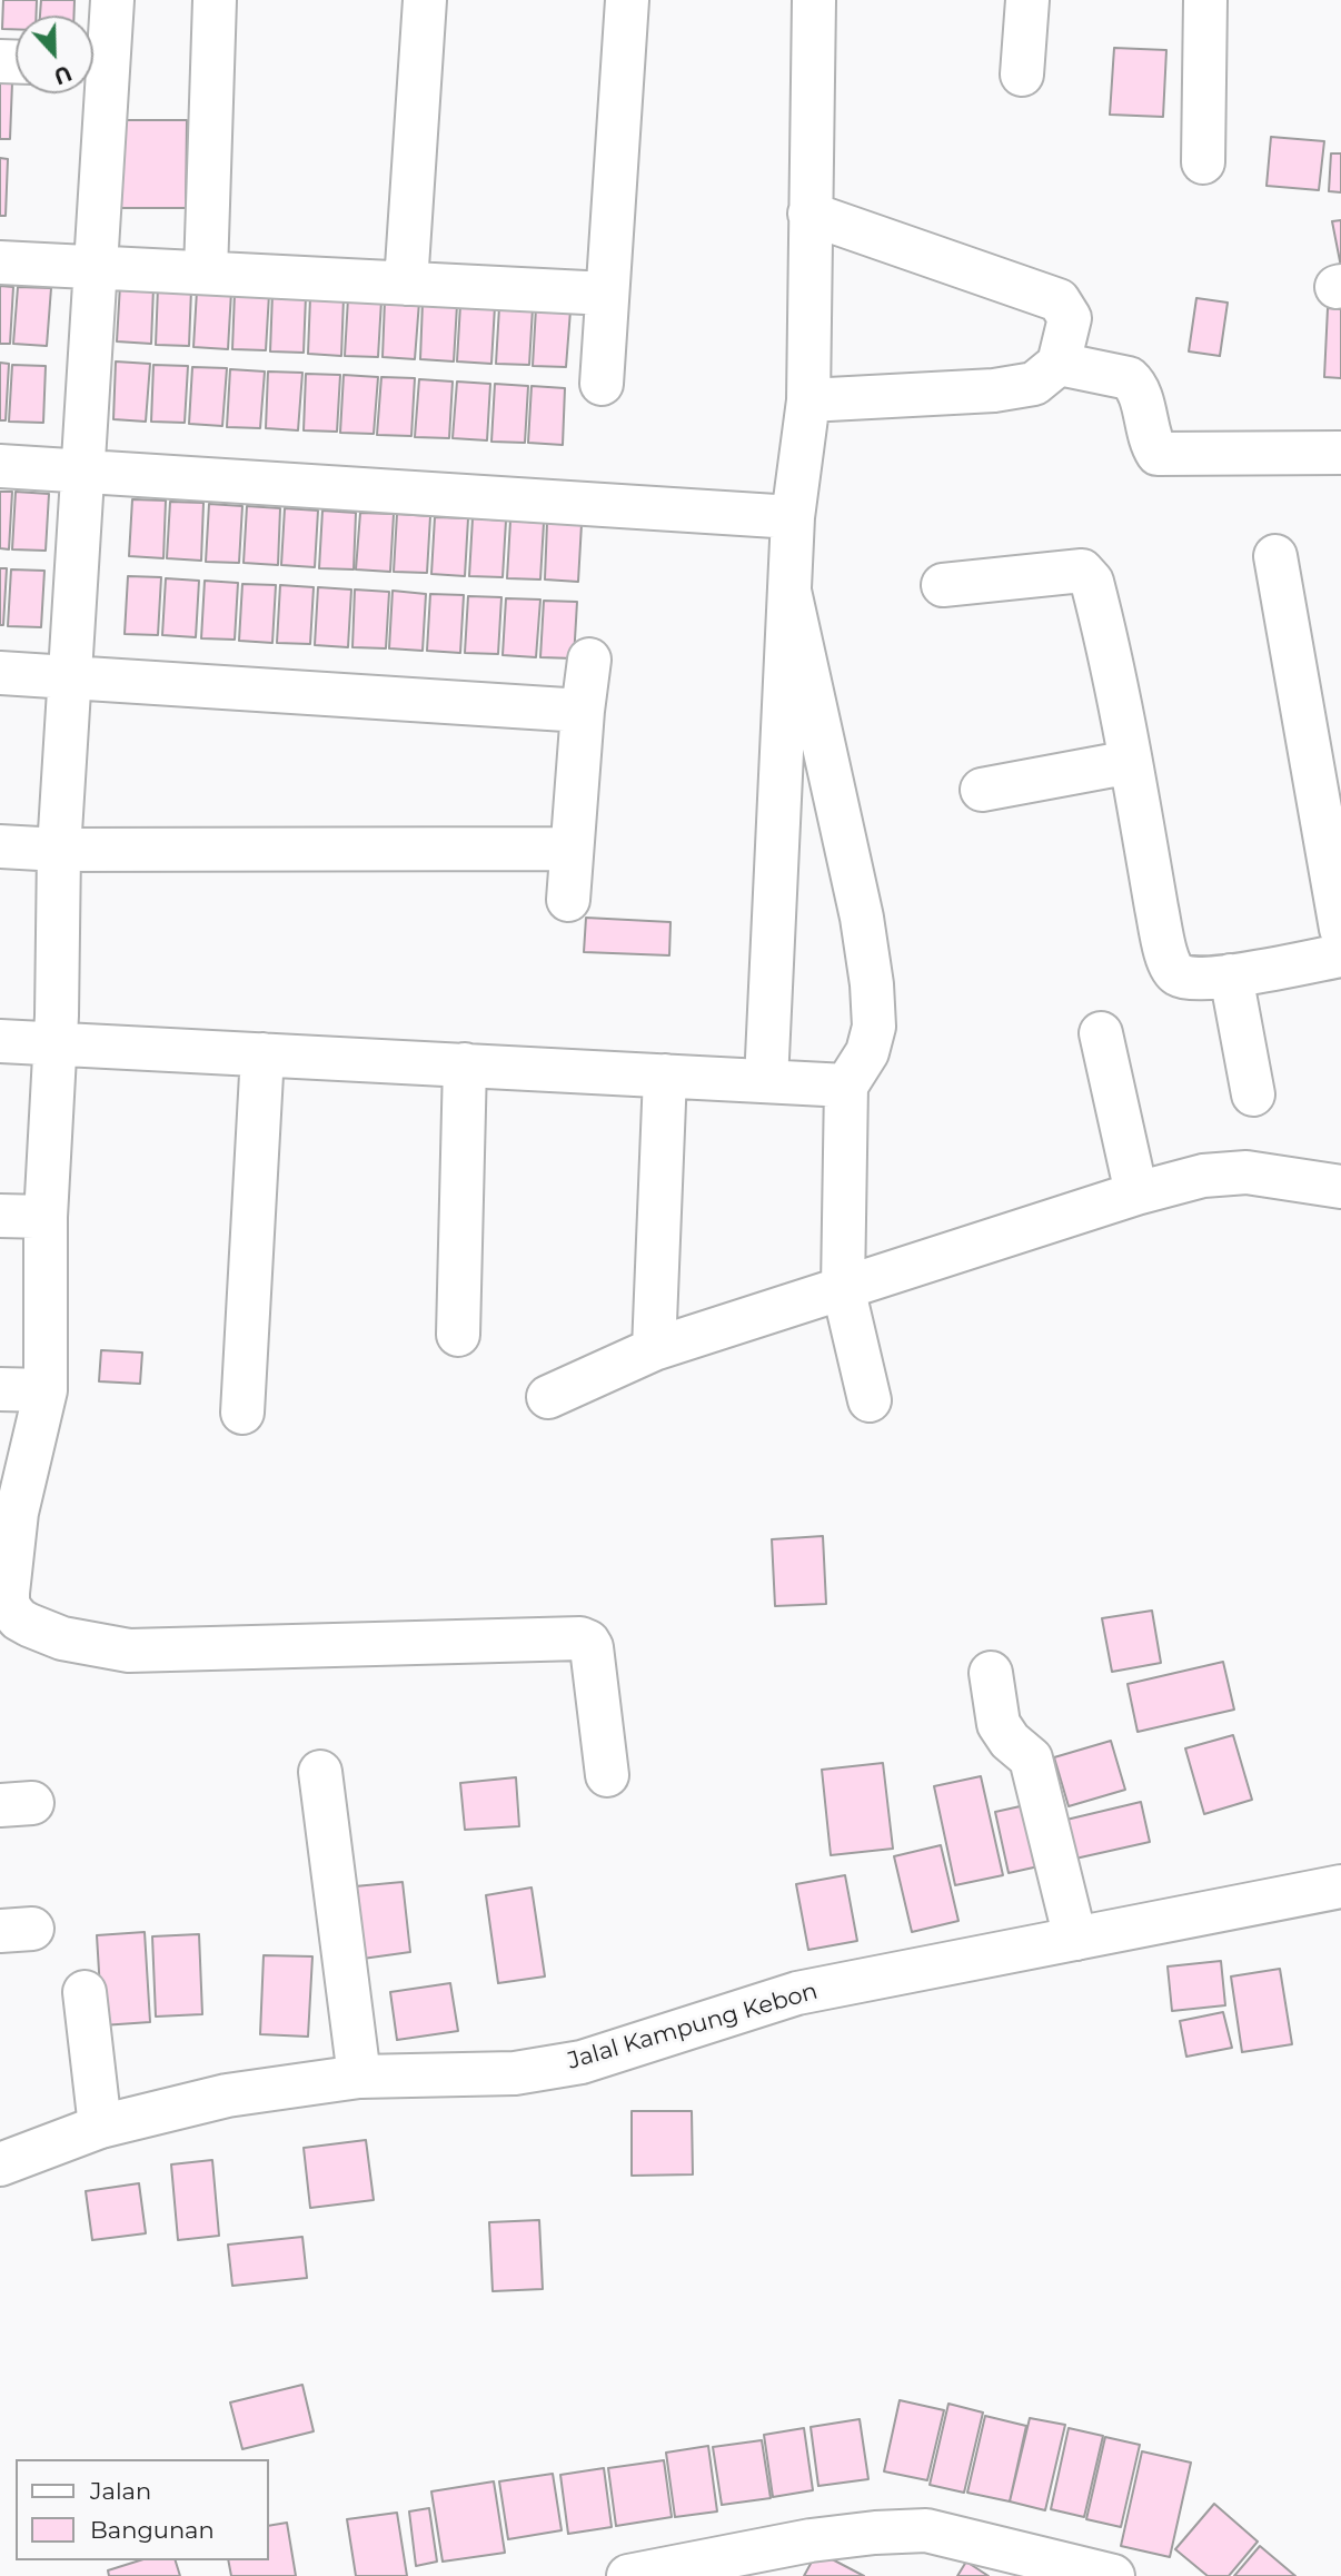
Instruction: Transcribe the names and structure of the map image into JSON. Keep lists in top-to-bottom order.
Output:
{
  "streets": {
    "street": ["Jalal Kampung Kebon"]
  },
  "legend": ["Jalan", "Bangunan"],
  "north": "bottom"
}
